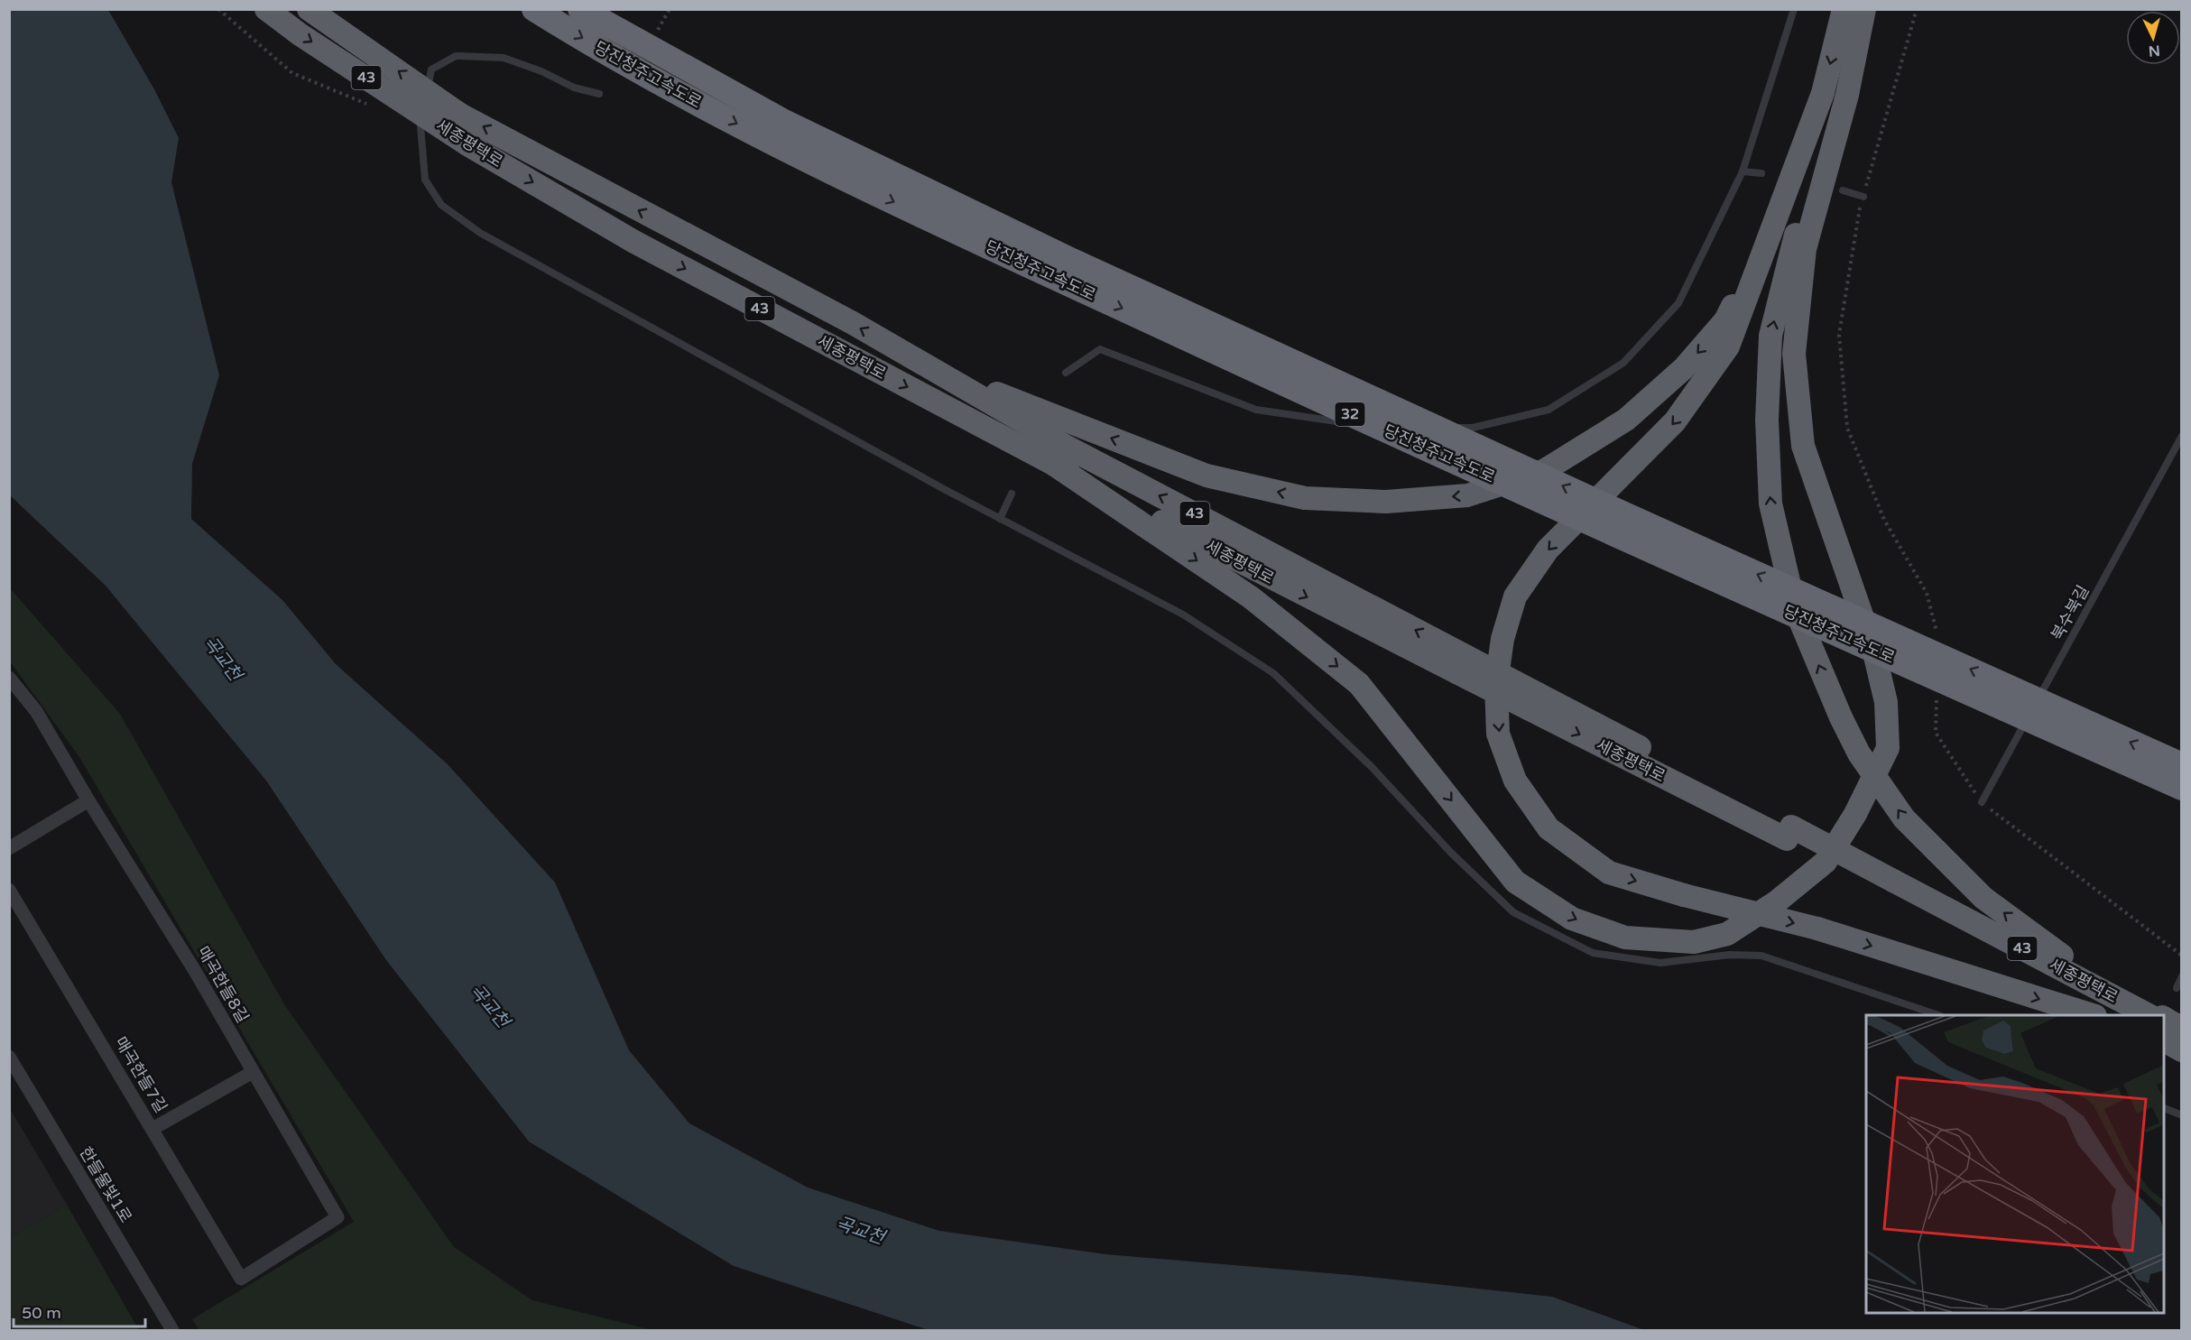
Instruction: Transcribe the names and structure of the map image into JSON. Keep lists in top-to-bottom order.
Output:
{
  "streets": {
    "highway": [
      "당진청주고속도로",
      "43",
      "세종평택로",
      "32"
    ],
    "street": ["매곡한들8길", "매곡한들7길", "한들물빛1로"],
    "lane": ["북수북길"]
  },
  "crossings": [
    ["매곡한들8길", "매곡한들7길"]
  ],
  "water": ["곡교천"],
  "scale_bar": "50 m",
  "north": "bottom"
}
